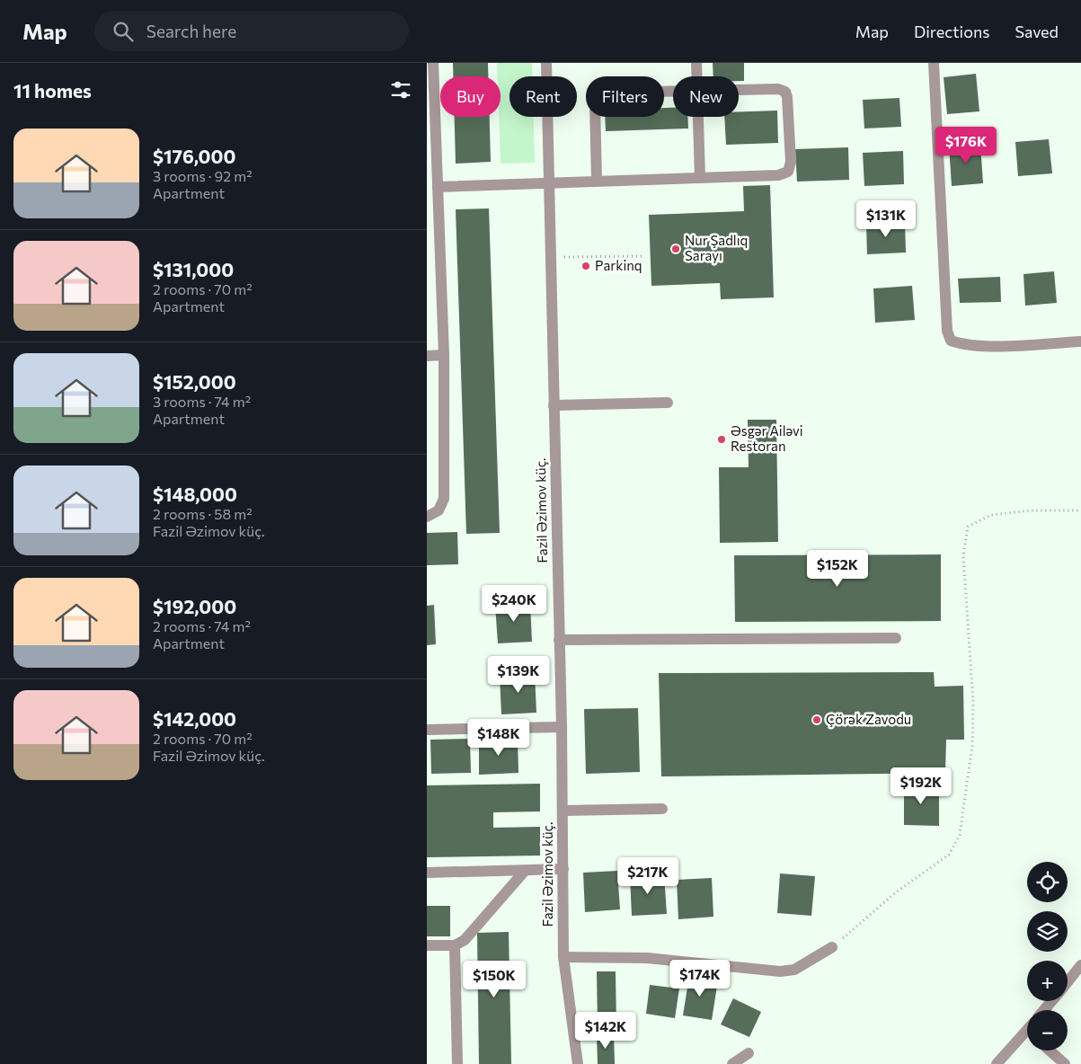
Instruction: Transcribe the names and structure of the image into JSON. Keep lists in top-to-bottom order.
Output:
{
  "streets": {
    "street": ["Fazil Əzimov küç."]
  },
  "places": [
    "Nur Şadlıq Sarayı",
    "Parkinq",
    "Əsgər Ailəvi Restoran",
    "Çörək Zavodu"
  ],
  "page": {
    "header": "Map",
    "search": "Search here",
    "nav": ["Map", "Directions", "Saved"],
    "heading": "11 homes",
    "chip": [
      "Buy",
      "Rent",
      "Filters",
      "New"
    ],
    "list": [
      {
        "name": "$176,000",
        "note": "3 rooms · 92 m² · Apartment"
      },
      {
        "name": "$131,000",
        "note": "2 rooms · 70 m² · Apartment"
      },
      {
        "name": "$152,000",
        "note": "3 rooms · 74 m² · Apartment"
      },
      {
        "name": "$148,000",
        "note": "2 rooms · 58 m² · Fazil Əzimov küç."
      },
      {
        "name": "$192,000",
        "note": "2 rooms · 74 m² · Apartment"
      },
      {
        "name": "$142,000",
        "note": "2 rooms · 70 m² · Fazil Əzimov küç."
      }
    ],
    "price": [
      "$176K",
      "$131K",
      "$152K",
      "$240K",
      "$139K",
      "$148K",
      "$192K",
      "$217K",
      "$174K",
      "$150K",
      "$142K"
    ],
    "map_buttons": ["+", "−"]
  }
}
